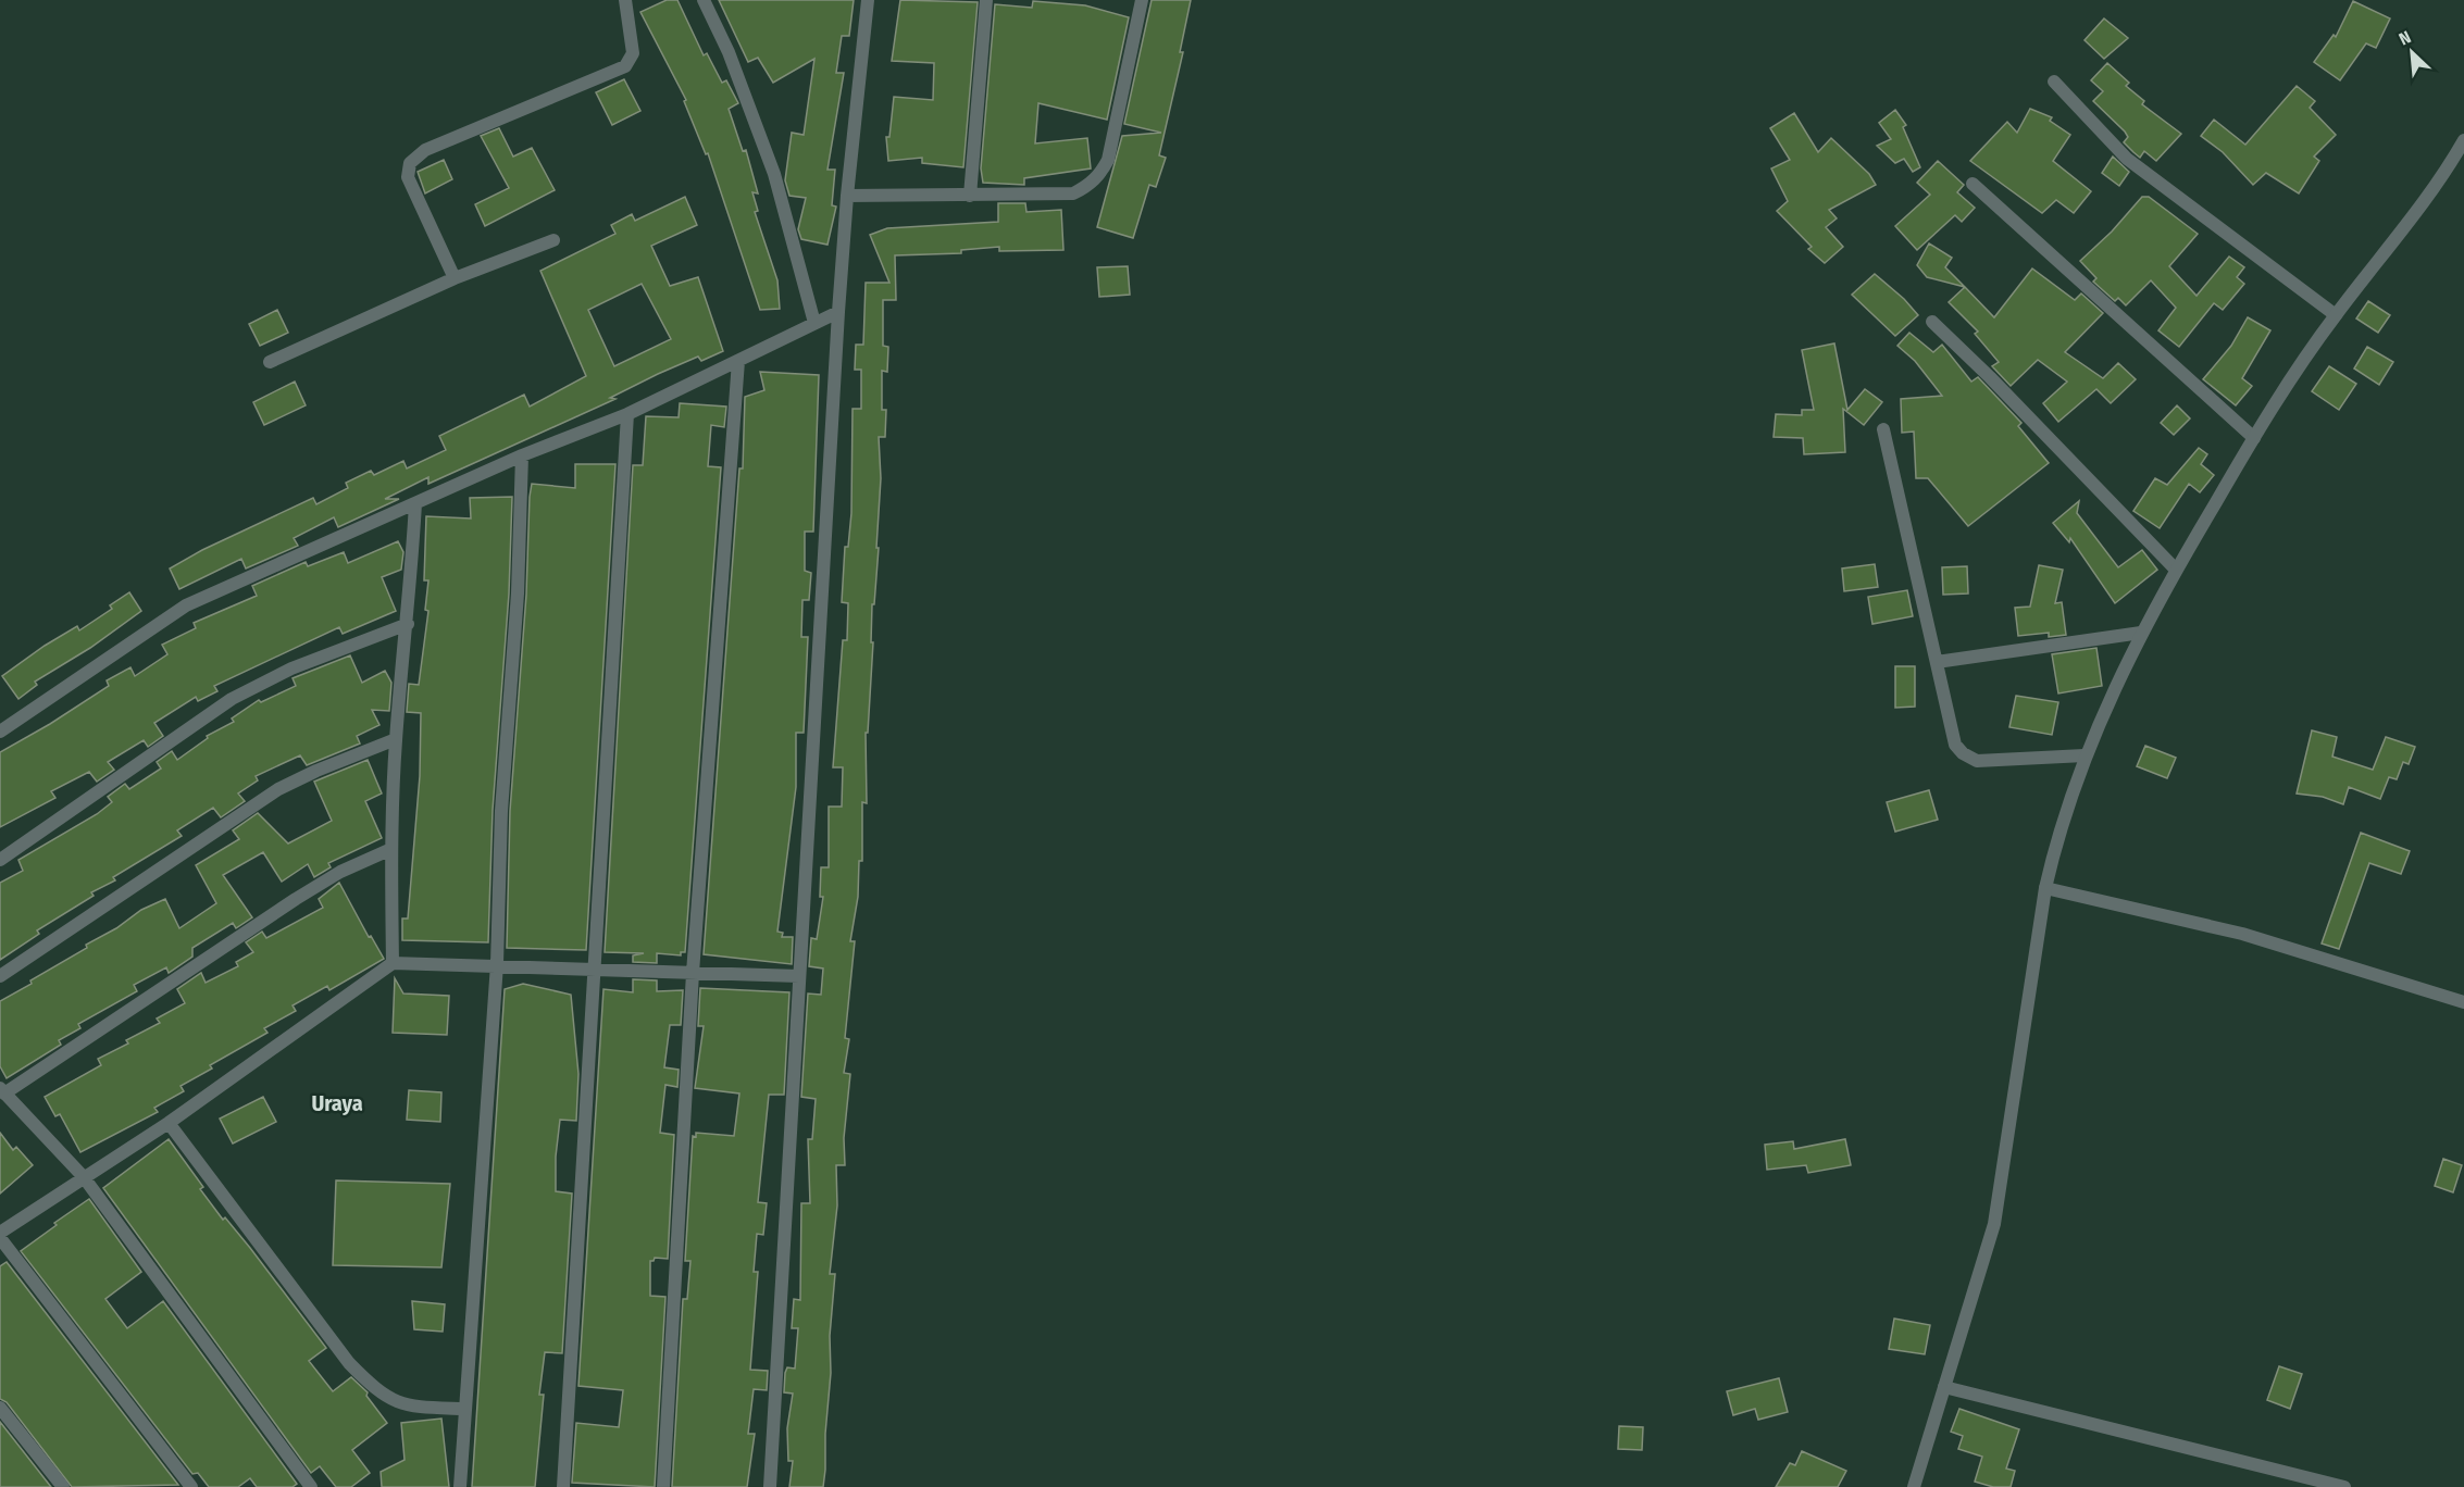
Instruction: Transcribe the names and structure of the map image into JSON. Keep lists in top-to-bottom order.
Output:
{
  "districts": ["Uraya"],
  "north": "top left"
}
